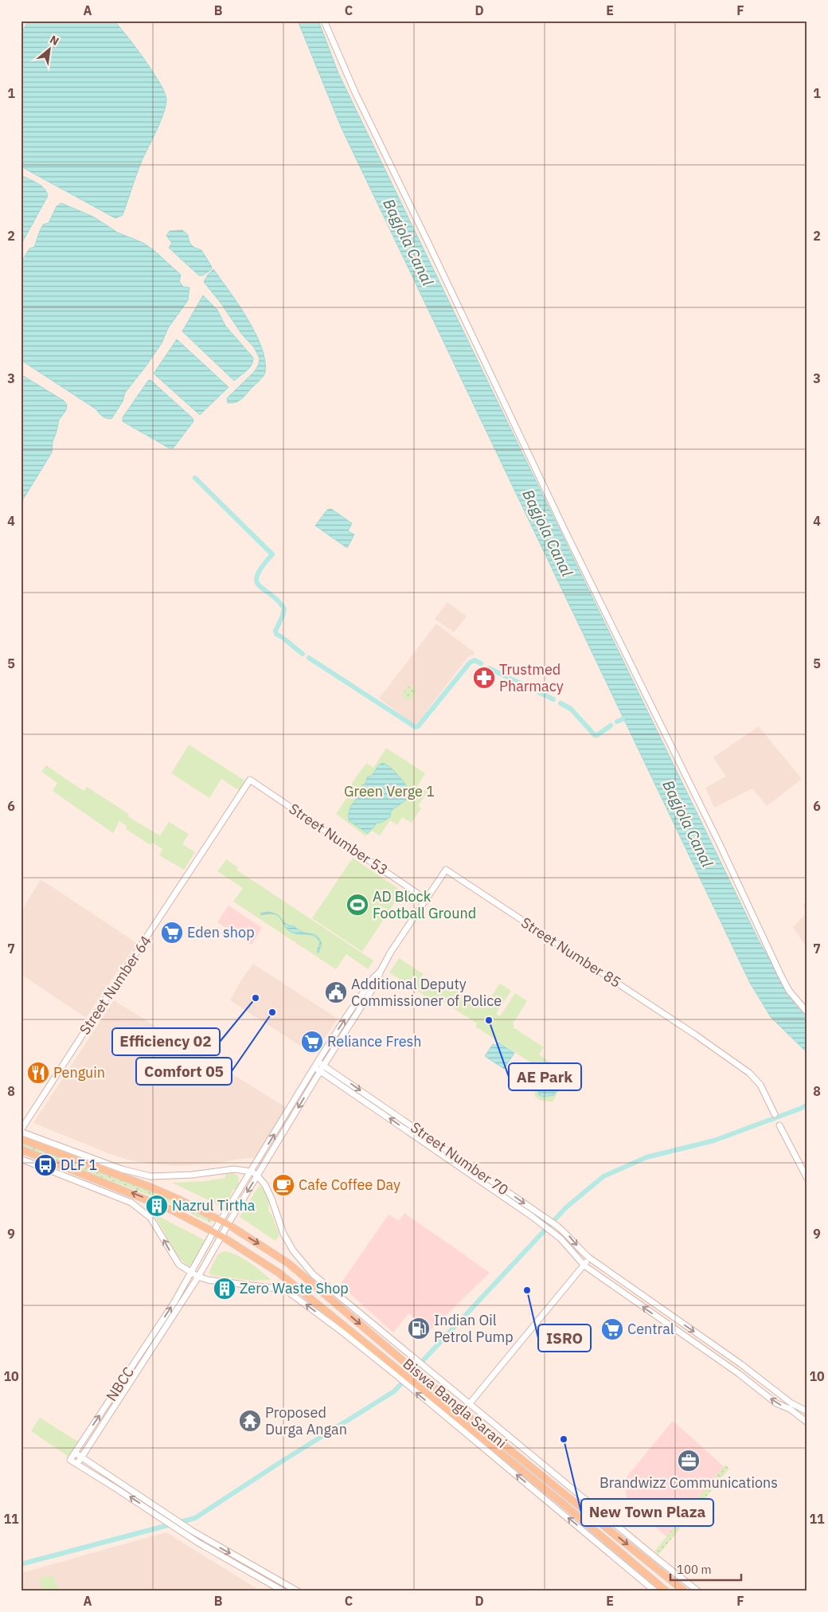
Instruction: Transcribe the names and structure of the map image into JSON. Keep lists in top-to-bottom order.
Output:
{
  "streets": {
    "main road": ["Biswa Bangla Sarani"],
    "street": [
      "Street Number 53",
      "Street Number 85",
      "Street Number 64",
      "Street Number 70",
      "NBCC"
    ]
  },
  "crossings": [
    ["Street Number 53", "Street Number 85"],
    ["Street Number 53", "Street Number 64"],
    ["Street Number 70", "NBCC"],
    ["NBCC", "Biswa Bangla Sarani"]
  ],
  "water": ["Bagjola Canal"],
  "parks": ["Green Verge 1"],
  "places": {
    "pharmacy": ["Trustmed Pharmacy"],
    "sports": ["AD Block Football Ground"],
    "supermarket": ["Eden shop", "Reliance Fresh", "Central"],
    "public building": ["Additional Deputy Commissioner of Police"],
    "other": [
      "Efficiency 02",
      "Comfort 05",
      "AE Park",
      "ISRO",
      "New Town Plaza"
    ],
    "restaurant": ["Penguin"],
    "bus stop": ["DLF 1"],
    "cafe": ["Cafe Coffee Day"],
    "building": ["Nazrul Tirtha", "Zero Waste Shop"],
    "fuel station": ["Indian Oil Petrol Pump"],
    "temple": ["Proposed Durga Angan"],
    "office": ["Brandwizz Communications"]
  },
  "scale_bar": "100 m",
  "north": "top right",
  "grid": {
    "columns": [
      "A",
      "B",
      "C",
      "D",
      "E",
      "F"
    ],
    "rows": [
      "1",
      "2",
      "3",
      "4",
      "5",
      "6",
      "7",
      "8",
      "9",
      "10",
      "11"
    ]
  }
}
